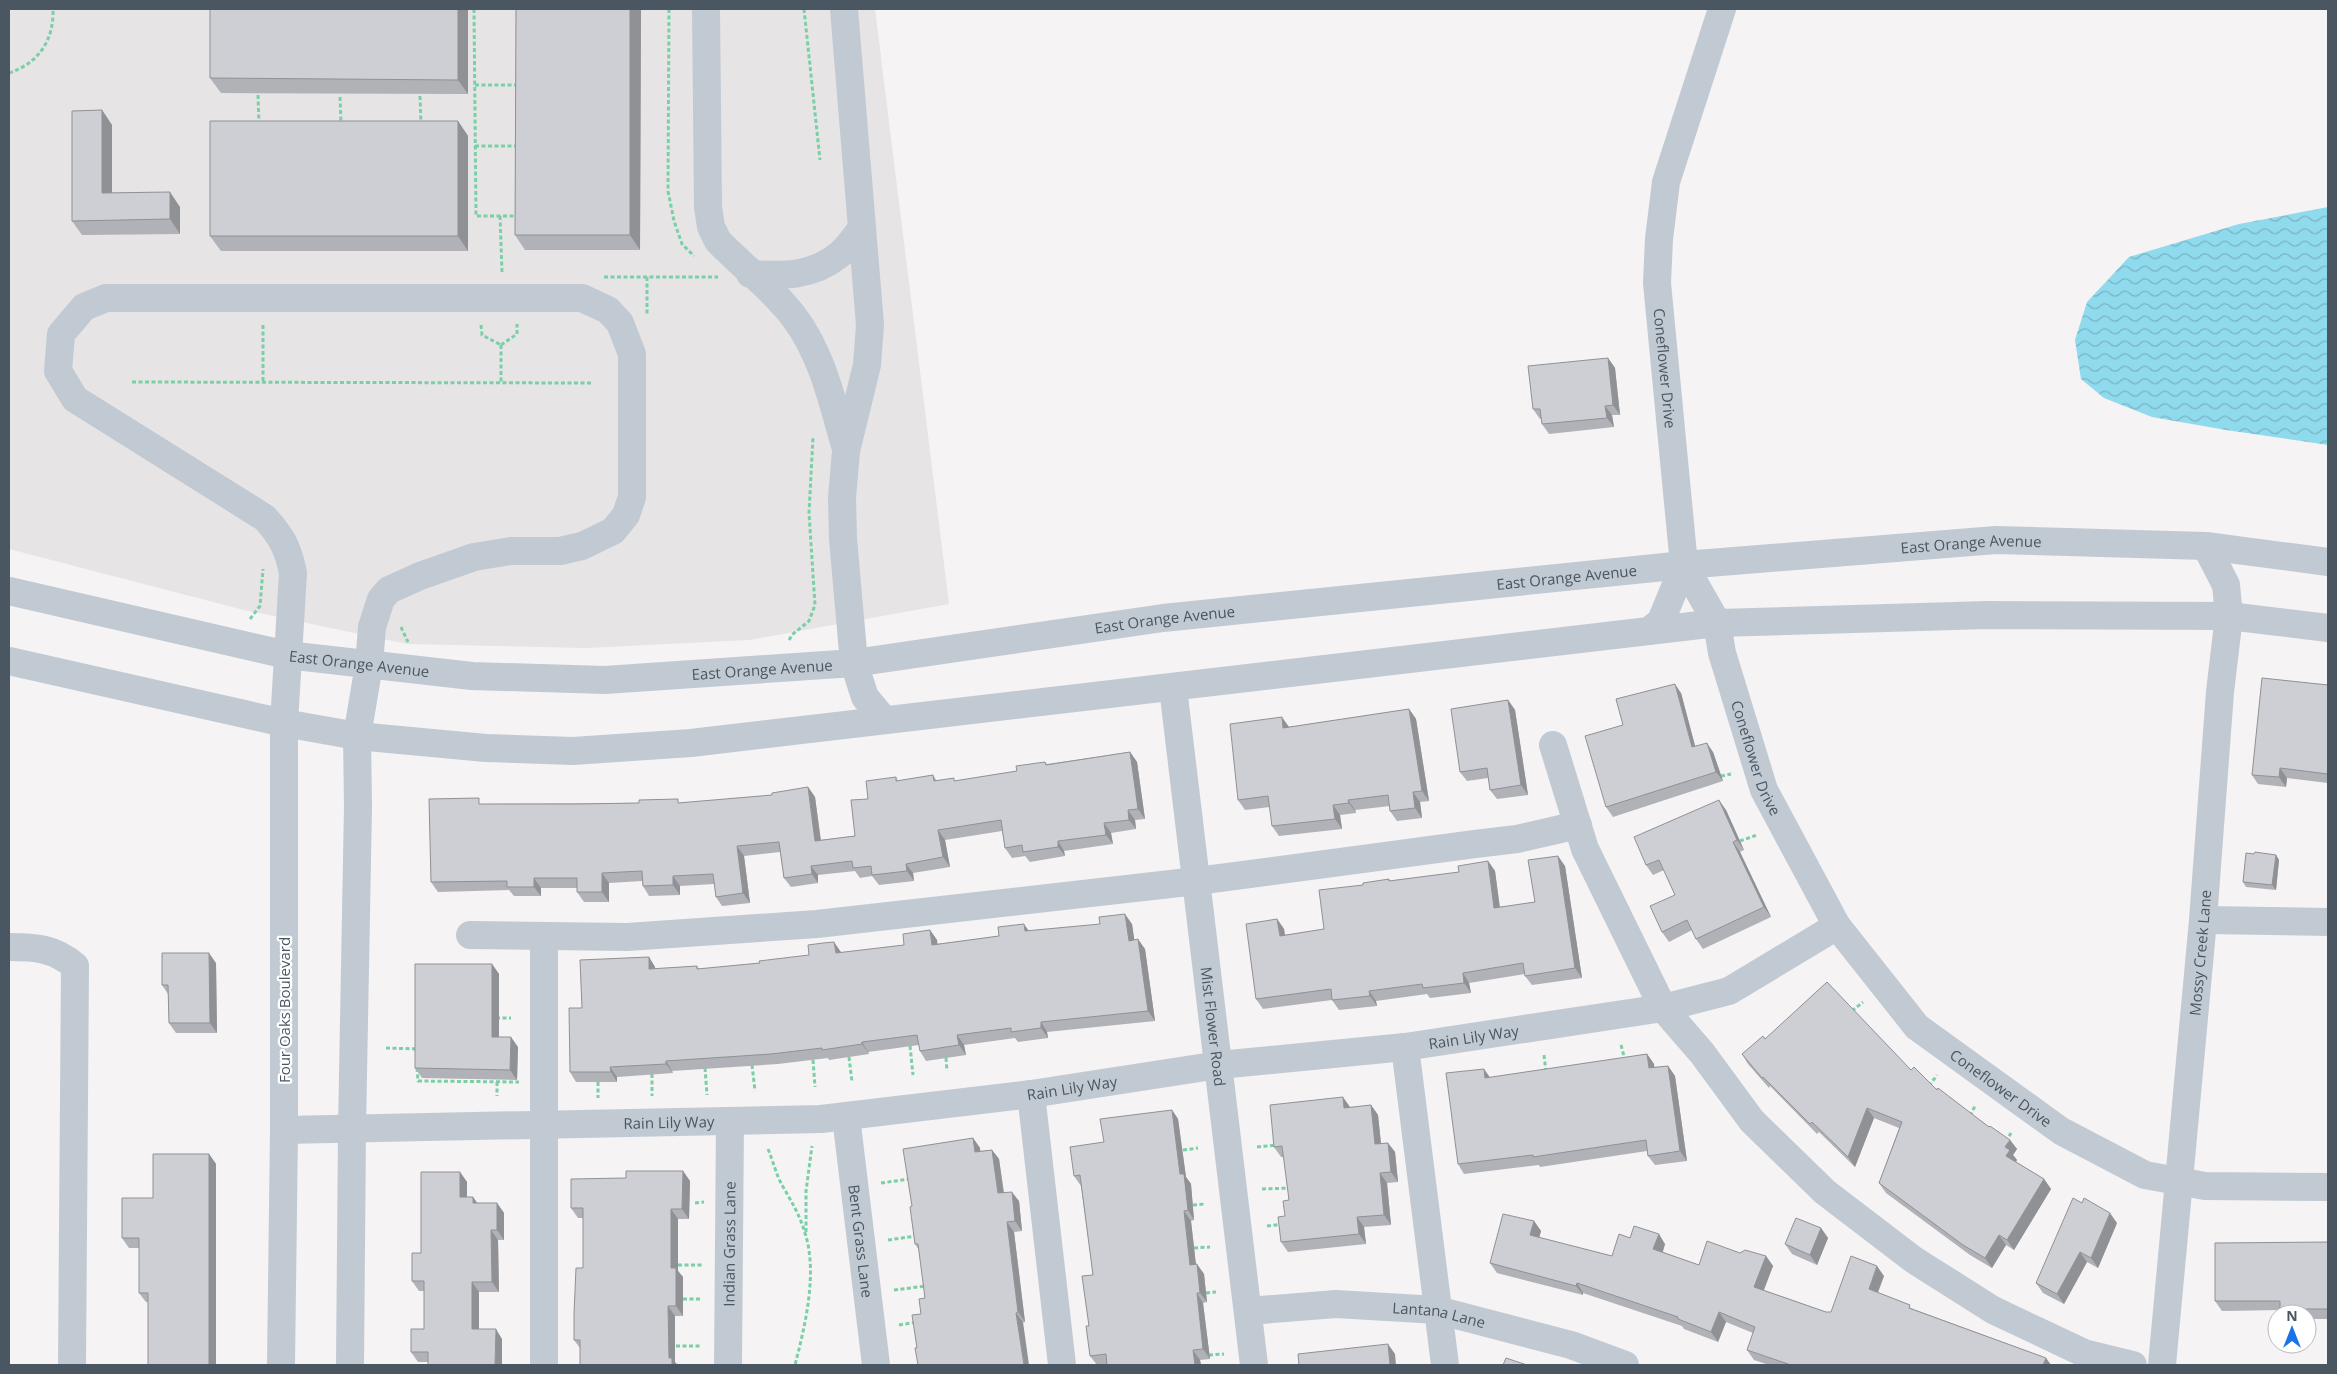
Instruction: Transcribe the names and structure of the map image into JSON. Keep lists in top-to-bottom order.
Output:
{
  "streets": {
    "street": [
      "Coneflower Drive",
      "East Orange Avenue",
      "Mossy Creek Lane",
      "Four Oaks Boulevard",
      "Mist Flower Road",
      "Rain Lily Way",
      "Bent Grass Lane",
      "Indian Grass Lane",
      "Lantana Lane"
    ]
  },
  "crossings": [
    ["Coneflower Drive", "East Orange Avenue"],
    ["Coneflower Drive", "Mossy Creek Lane"],
    ["Coneflower Drive", "Rain Lily Way"],
    ["East Orange Avenue", "Mossy Creek Lane"],
    ["East Orange Avenue", "Four Oaks Boulevard"],
    ["Four Oaks Boulevard", "Rain Lily Way"],
    ["Mist Flower Road", "Rain Lily Way"],
    ["Mist Flower Road", "Lantana Lane"],
    ["Rain Lily Way", "Bent Grass Lane"],
    ["Rain Lily Way", "Indian Grass Lane"]
  ],
  "north": "top"
}
